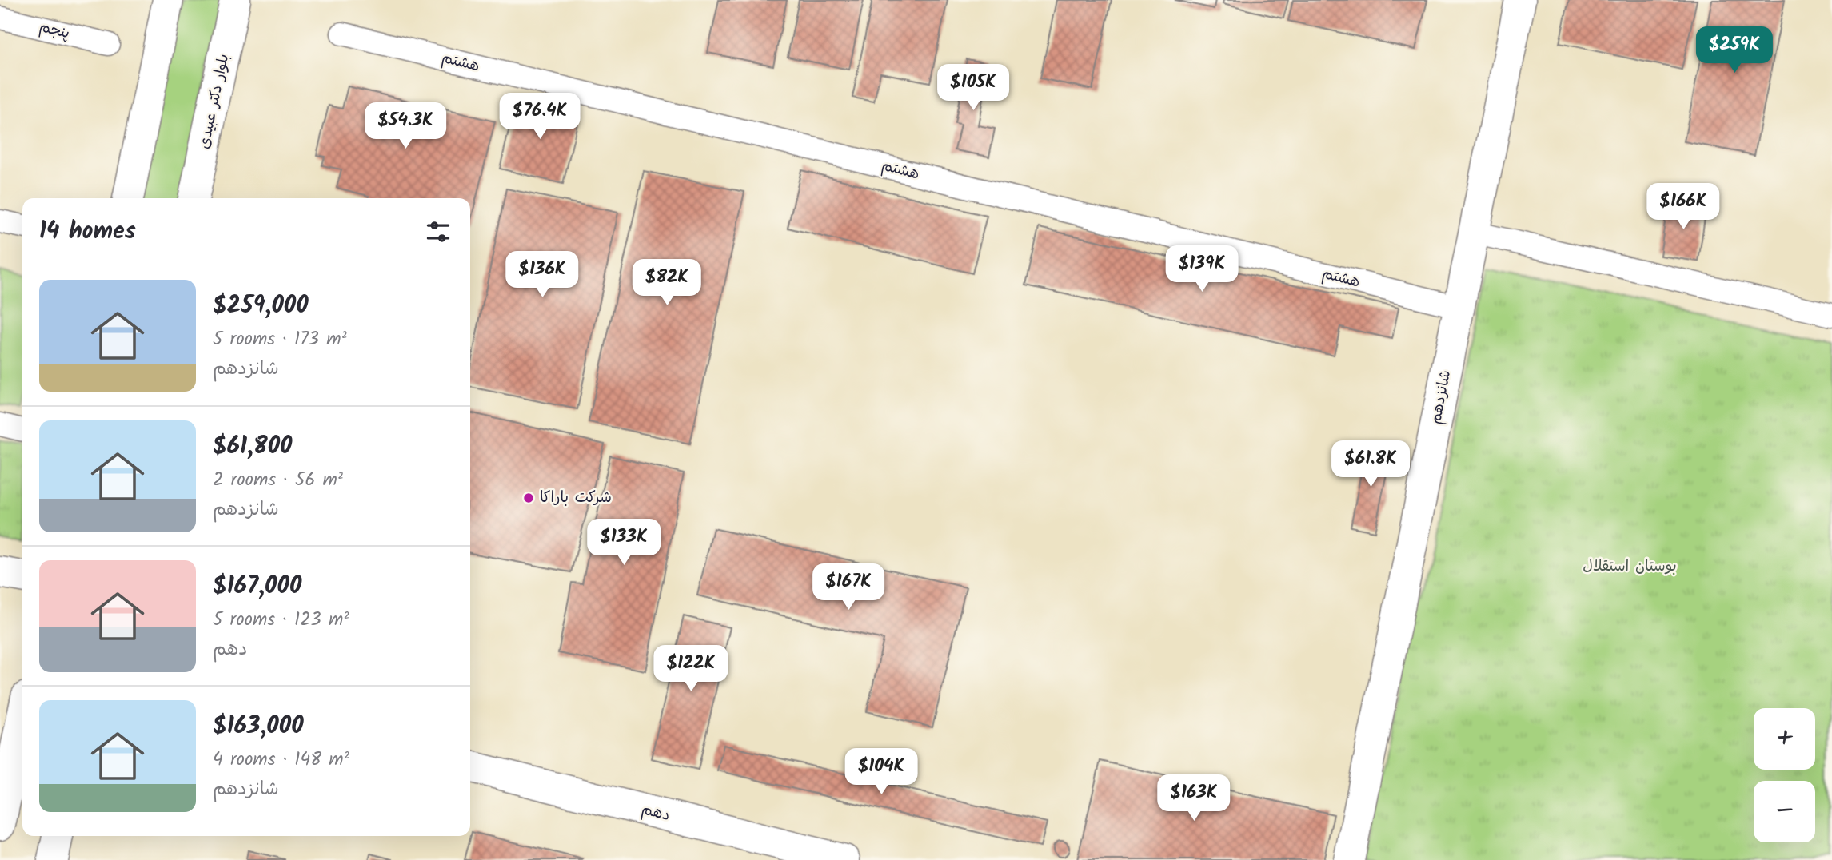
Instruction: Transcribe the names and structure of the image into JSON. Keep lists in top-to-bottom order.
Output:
{
  "streets": {
    "street": [
      "پنجم",
      "هشتم",
      "بلوار دکتر عبیدی",
      "شانزدهم",
      "دهم"
    ]
  },
  "crossings": [
    ["هشتم", "شانزدهم"]
  ],
  "parks": ["بوستان استقلال"],
  "places": ["شرکت باراکا"],
  "page": {
    "price": [
      "$259K",
      "$105K",
      "$76.4K",
      "$54.3K",
      "$166K",
      "$139K",
      "$136K",
      "$82K",
      "$61.8K",
      "$133K",
      "$167K",
      "$122K",
      "$104K",
      "$163K"
    ],
    "heading": "14 homes",
    "list": [
      {
        "name": "$259,000",
        "note": "5 rooms · 173 m² · شانزدهم"
      },
      {
        "name": "$61,800",
        "note": "2 rooms · 56 m² · شانزدهم"
      },
      {
        "name": "$167,000",
        "note": "5 rooms · 123 m² · دهم"
      },
      {
        "name": "$163,000",
        "note": "4 rooms · 148 m² · شانزدهم"
      }
    ],
    "map_buttons": ["+", "−"]
  }
}
